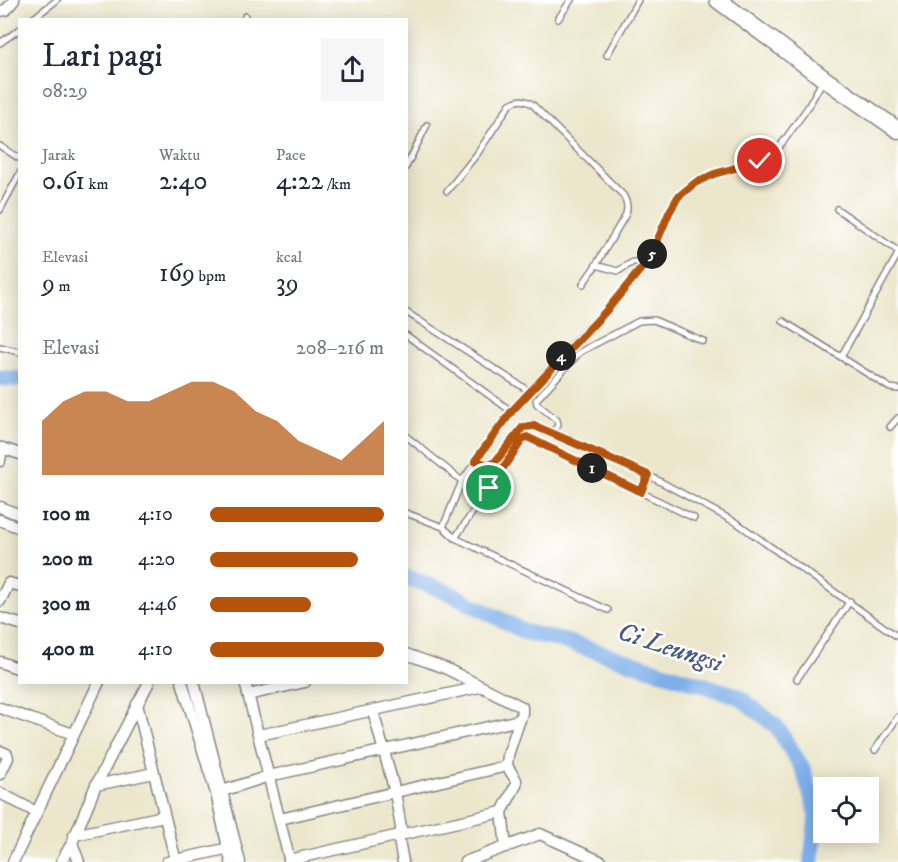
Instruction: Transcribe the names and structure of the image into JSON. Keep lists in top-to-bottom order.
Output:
{
  "water": ["Ci Leungsi"],
  "page": {
    "heading": ["Lari pagi", "08:29"],
    "stats": [
      ["Jarak", "0.61 km"],
      ["Waktu", "2:40"],
      ["Pace", "4:22 /km"],
      ["Elevasi", "9 m"],
      ["169 bpm"],
      ["kcal", "39"]
    ],
    "pins": ["5", "4", "1"],
    "chart": ["Elevasi", "208–216 m"],
    "list": [
      {
        "name": "100 m",
        "note": "4:10"
      },
      {
        "name": "200 m",
        "note": "4:20"
      },
      {
        "name": "300 m",
        "note": "4:46"
      },
      {
        "name": "400 m",
        "note": "4:10"
      }
    ]
  }
}
